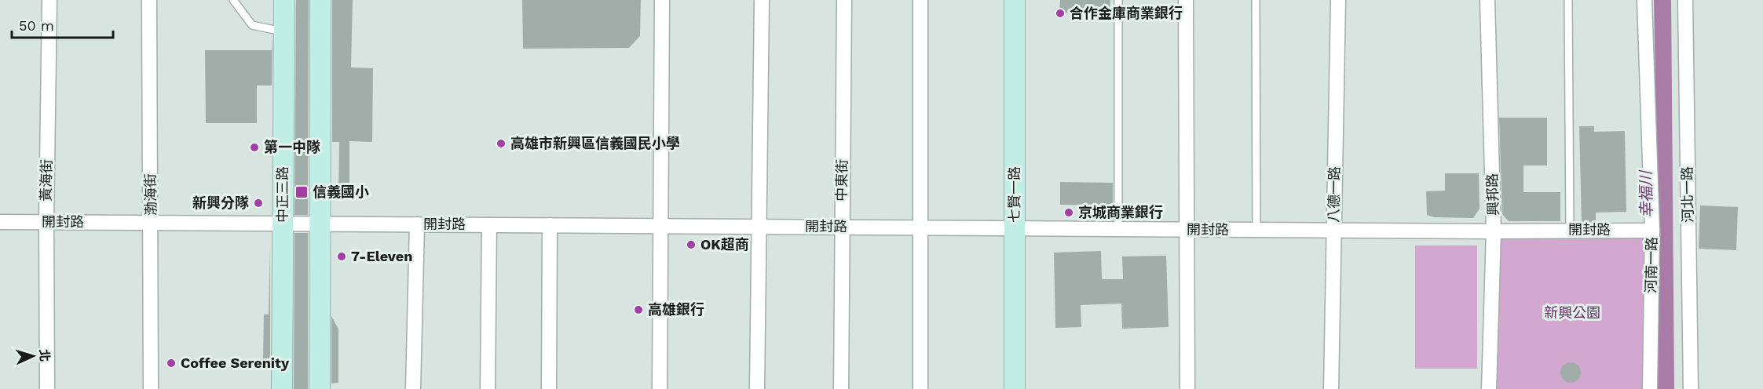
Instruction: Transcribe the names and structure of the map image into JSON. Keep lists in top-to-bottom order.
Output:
{
  "streets": {
    "street": [
      "黃海街",
      "中東街",
      "渤海街",
      "中正三路",
      "七賢一路",
      "八德一路",
      "興邦路",
      "河北一路",
      "開封路",
      "河南一路"
    ]
  },
  "crossings": [
    ["黃海街", "開封路"],
    ["中東街", "開封路"],
    ["渤海街", "開封路"],
    ["中正三路", "開封路"],
    ["七賢一路", "開封路"],
    ["八德一路", "開封路"],
    ["興邦路", "開封路"],
    ["開封路", "河南一路"]
  ],
  "water": ["幸福川"],
  "parks": ["新興公園"],
  "places": {
    "other": [
      "合作金庫商業銀行",
      "高雄市新興區信義國民小學",
      "第一中隊",
      "新興分隊",
      "京城商業銀行",
      "OK超商",
      "7-Eleven",
      "高雄銀行",
      "Coffee Serenity"
    ],
    "transit": ["信義國小"]
  },
  "scale_bar": "50 m",
  "north": "right"
}
